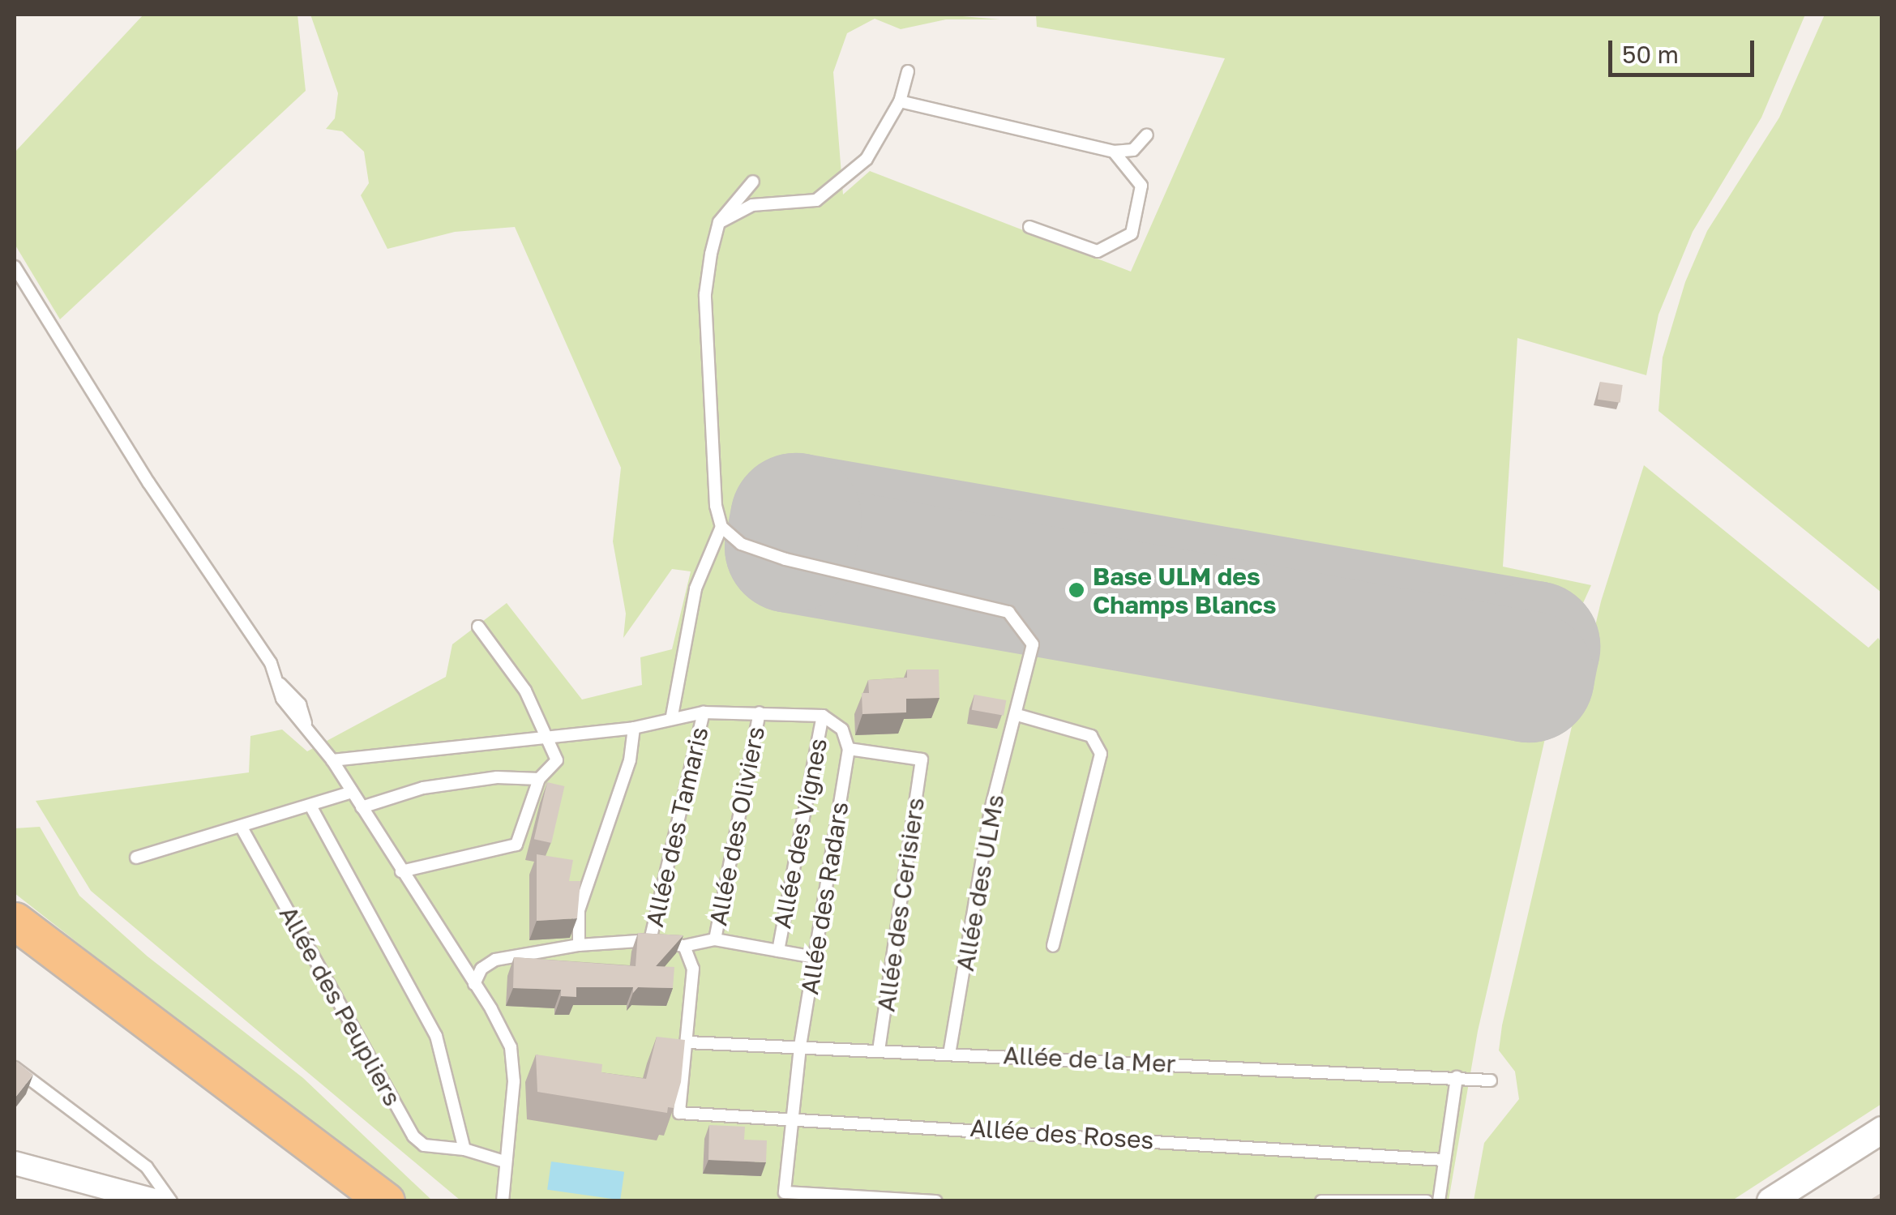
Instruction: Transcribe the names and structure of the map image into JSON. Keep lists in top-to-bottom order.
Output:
{
  "streets": {
    "lane": [
      "Allée des Oliviers",
      "Allée des Tamaris",
      "Allée des Vignes",
      "Allée des ULMs",
      "Allée des Radars",
      "Allée des Cerisiers",
      "Allée des Peupliers",
      "Allée de la Mer",
      "Allée des Roses"
    ]
  },
  "crossings": [
    ["Allée des ULMs", "Allée de la Mer"],
    ["Allée des Radars", "Allée des Cerisiers"],
    ["Allée des Radars", "Allée de la Mer"],
    ["Allée des Radars", "Allée des Roses"],
    ["Allée des Cerisiers", "Allée de la Mer"],
    ["Allée de la Mer", "Allée des Roses"]
  ],
  "places": ["Base ULM des Champs Blancs"],
  "scale_bar": "50 m"
}
